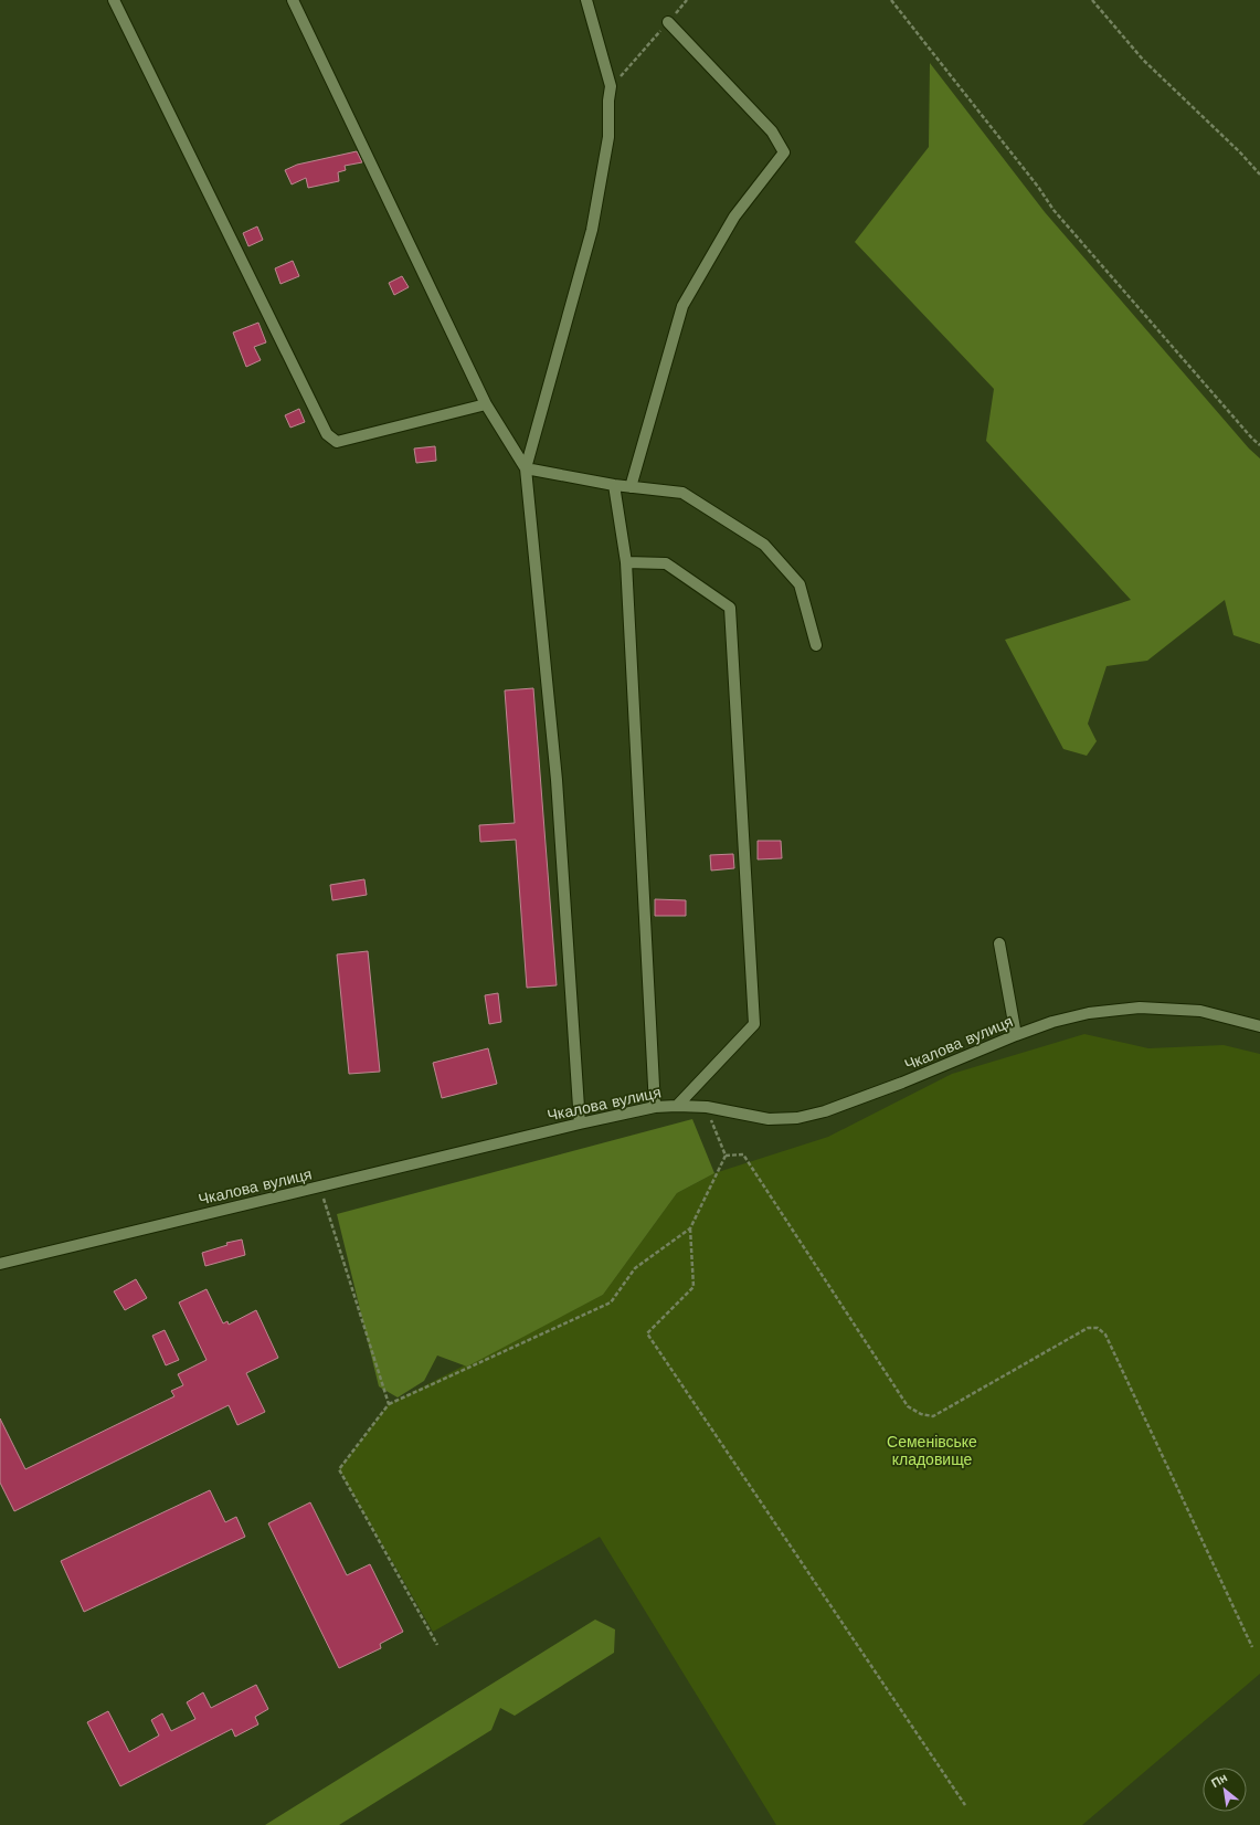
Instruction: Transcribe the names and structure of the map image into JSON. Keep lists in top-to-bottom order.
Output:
{
  "streets": {
    "street": ["Чкалова вулиця"]
  },
  "parks": ["Семенівське кладовище"],
  "north": "top left"
}
